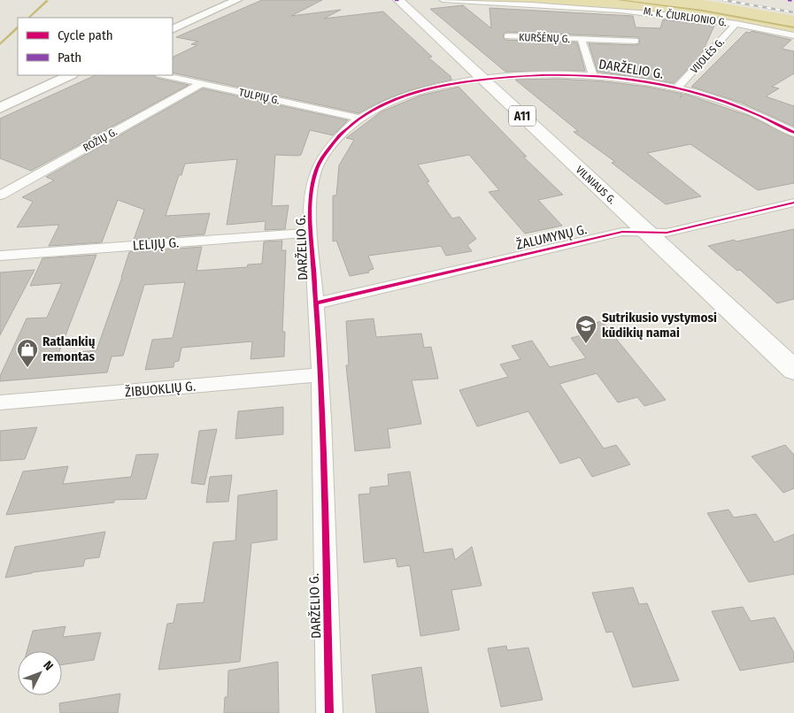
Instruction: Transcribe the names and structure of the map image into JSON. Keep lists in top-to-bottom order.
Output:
{
  "streets": {
    "highway": ["A11", "VILNIAUS G."],
    "street": [
      "M. K. ČIURLIONIO G.",
      "KURŠĖNŲ G.",
      "VIJOLĖS G.",
      "DARŽELIO G.",
      "TULPIŲ G.",
      "ROŽIŲ G.",
      "ŽALUMYNŲ G.",
      "LELIJŲ G.",
      "ŽIBUOKLIŲ G."
    ]
  },
  "crossings": [
    ["M. K. ČIURLIONIO G.", "VIJOLĖS G."],
    ["KURŠĖNŲ G.", "DARŽELIO G."],
    ["VIJOLĖS G.", "DARŽELIO G."],
    ["DARŽELIO G.", "TULPIŲ G."],
    ["DARŽELIO G.", "VILNIAUS G."],
    ["DARŽELIO G.", "ŽALUMYNŲ G."],
    ["DARŽELIO G.", "LELIJŲ G."],
    ["DARŽELIO G.", "ŽIBUOKLIŲ G."],
    ["TULPIŲ G.", "ROŽIŲ G."],
    ["VILNIAUS G.", "ŽALUMYNŲ G."]
  ],
  "places": {
    "school or university": ["Sutrikusio vystymosi kūdikių namai"],
    "shop": ["Ratlankių remontas"]
  },
  "legend": ["Cycle path", "Path"],
  "north": "top right"
}
